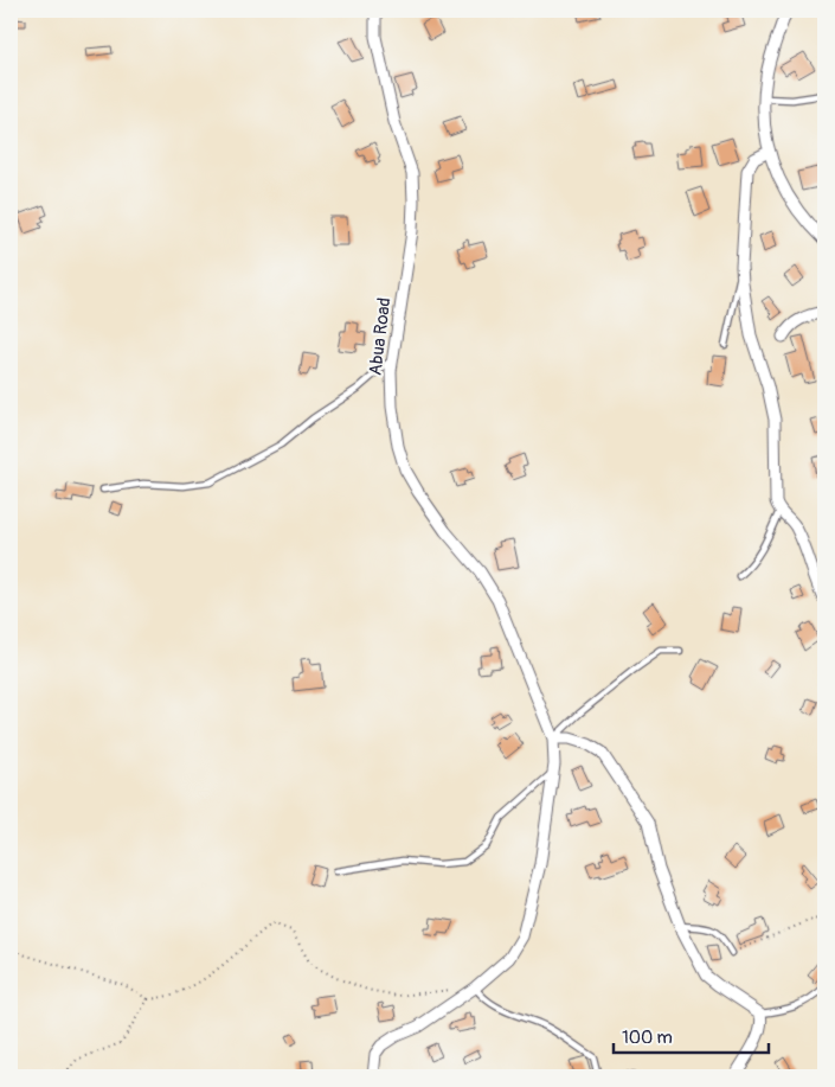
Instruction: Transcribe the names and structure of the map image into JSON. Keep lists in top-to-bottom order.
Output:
{
  "streets": {
    "street": ["Abua Road"]
  },
  "scale_bar": "100 m"
}
